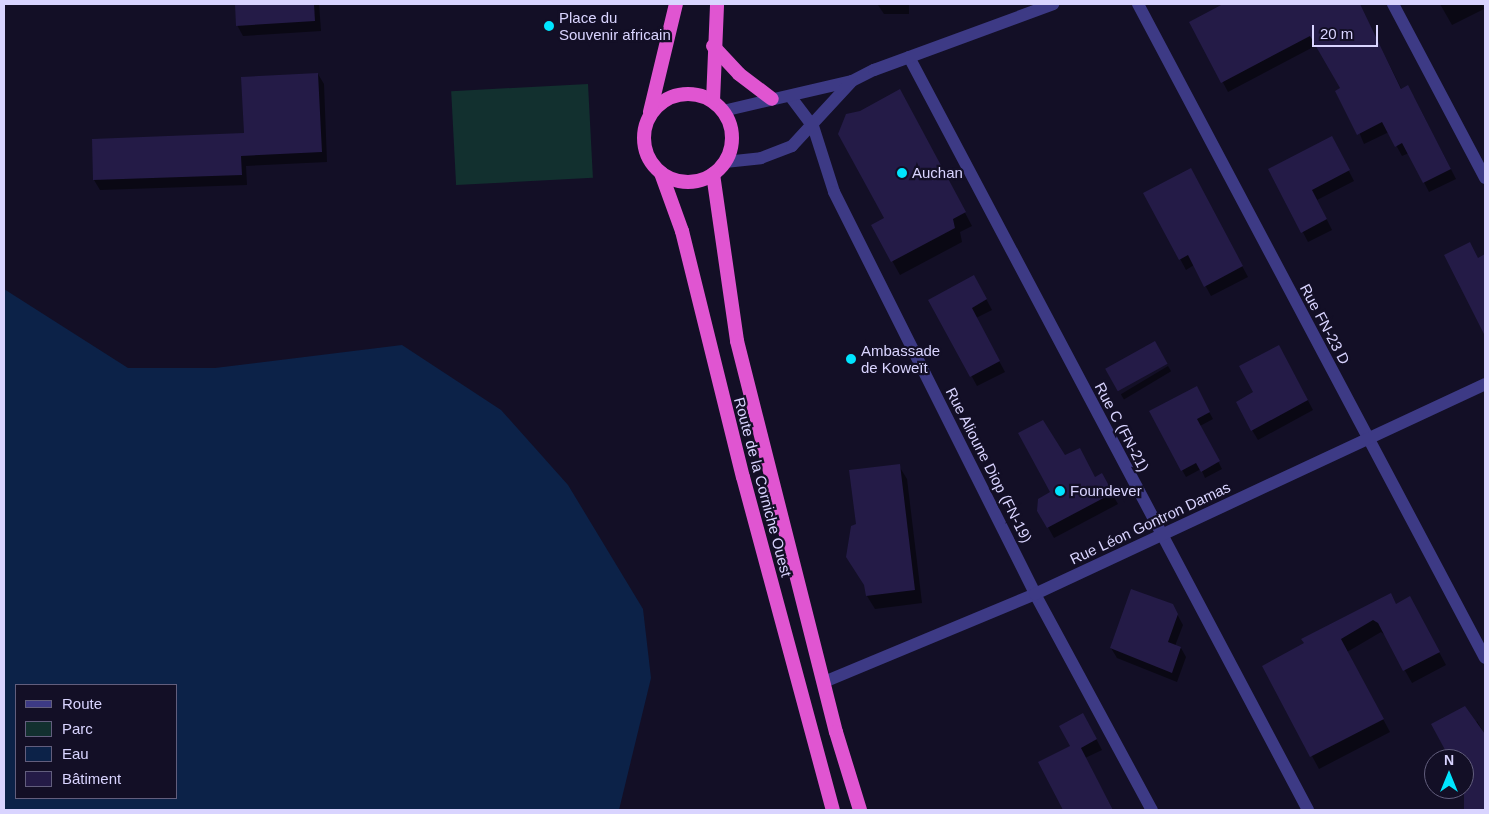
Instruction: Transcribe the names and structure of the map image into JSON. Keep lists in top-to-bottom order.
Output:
{
  "streets": {
    "highway": ["Route de la Corniche Ouest"],
    "street": [
      "Rue FN-23 D",
      "Rue C (FN-21)",
      "Rue Alioune Diop (FN-19)",
      "Rue Léon Gontron Damas"
    ]
  },
  "crossings": [
    ["Rue FN-23 D", "Rue Léon Gontron Damas"],
    ["Rue C (FN-21)", "Rue Léon Gontron Damas"],
    ["Rue Alioune Diop (FN-19)", "Rue Léon Gontron Damas"],
    ["Route de la Corniche Ouest", "Rue Léon Gontron Damas"]
  ],
  "places": [
    "Place du Souvenir africain",
    "Auchan",
    "Ambassade de Koweït",
    "Foundever"
  ],
  "legend": [
    "Route",
    "Parc",
    "Eau",
    "Bâtiment"
  ],
  "scale_bar": "20 m",
  "north": "top"
}
